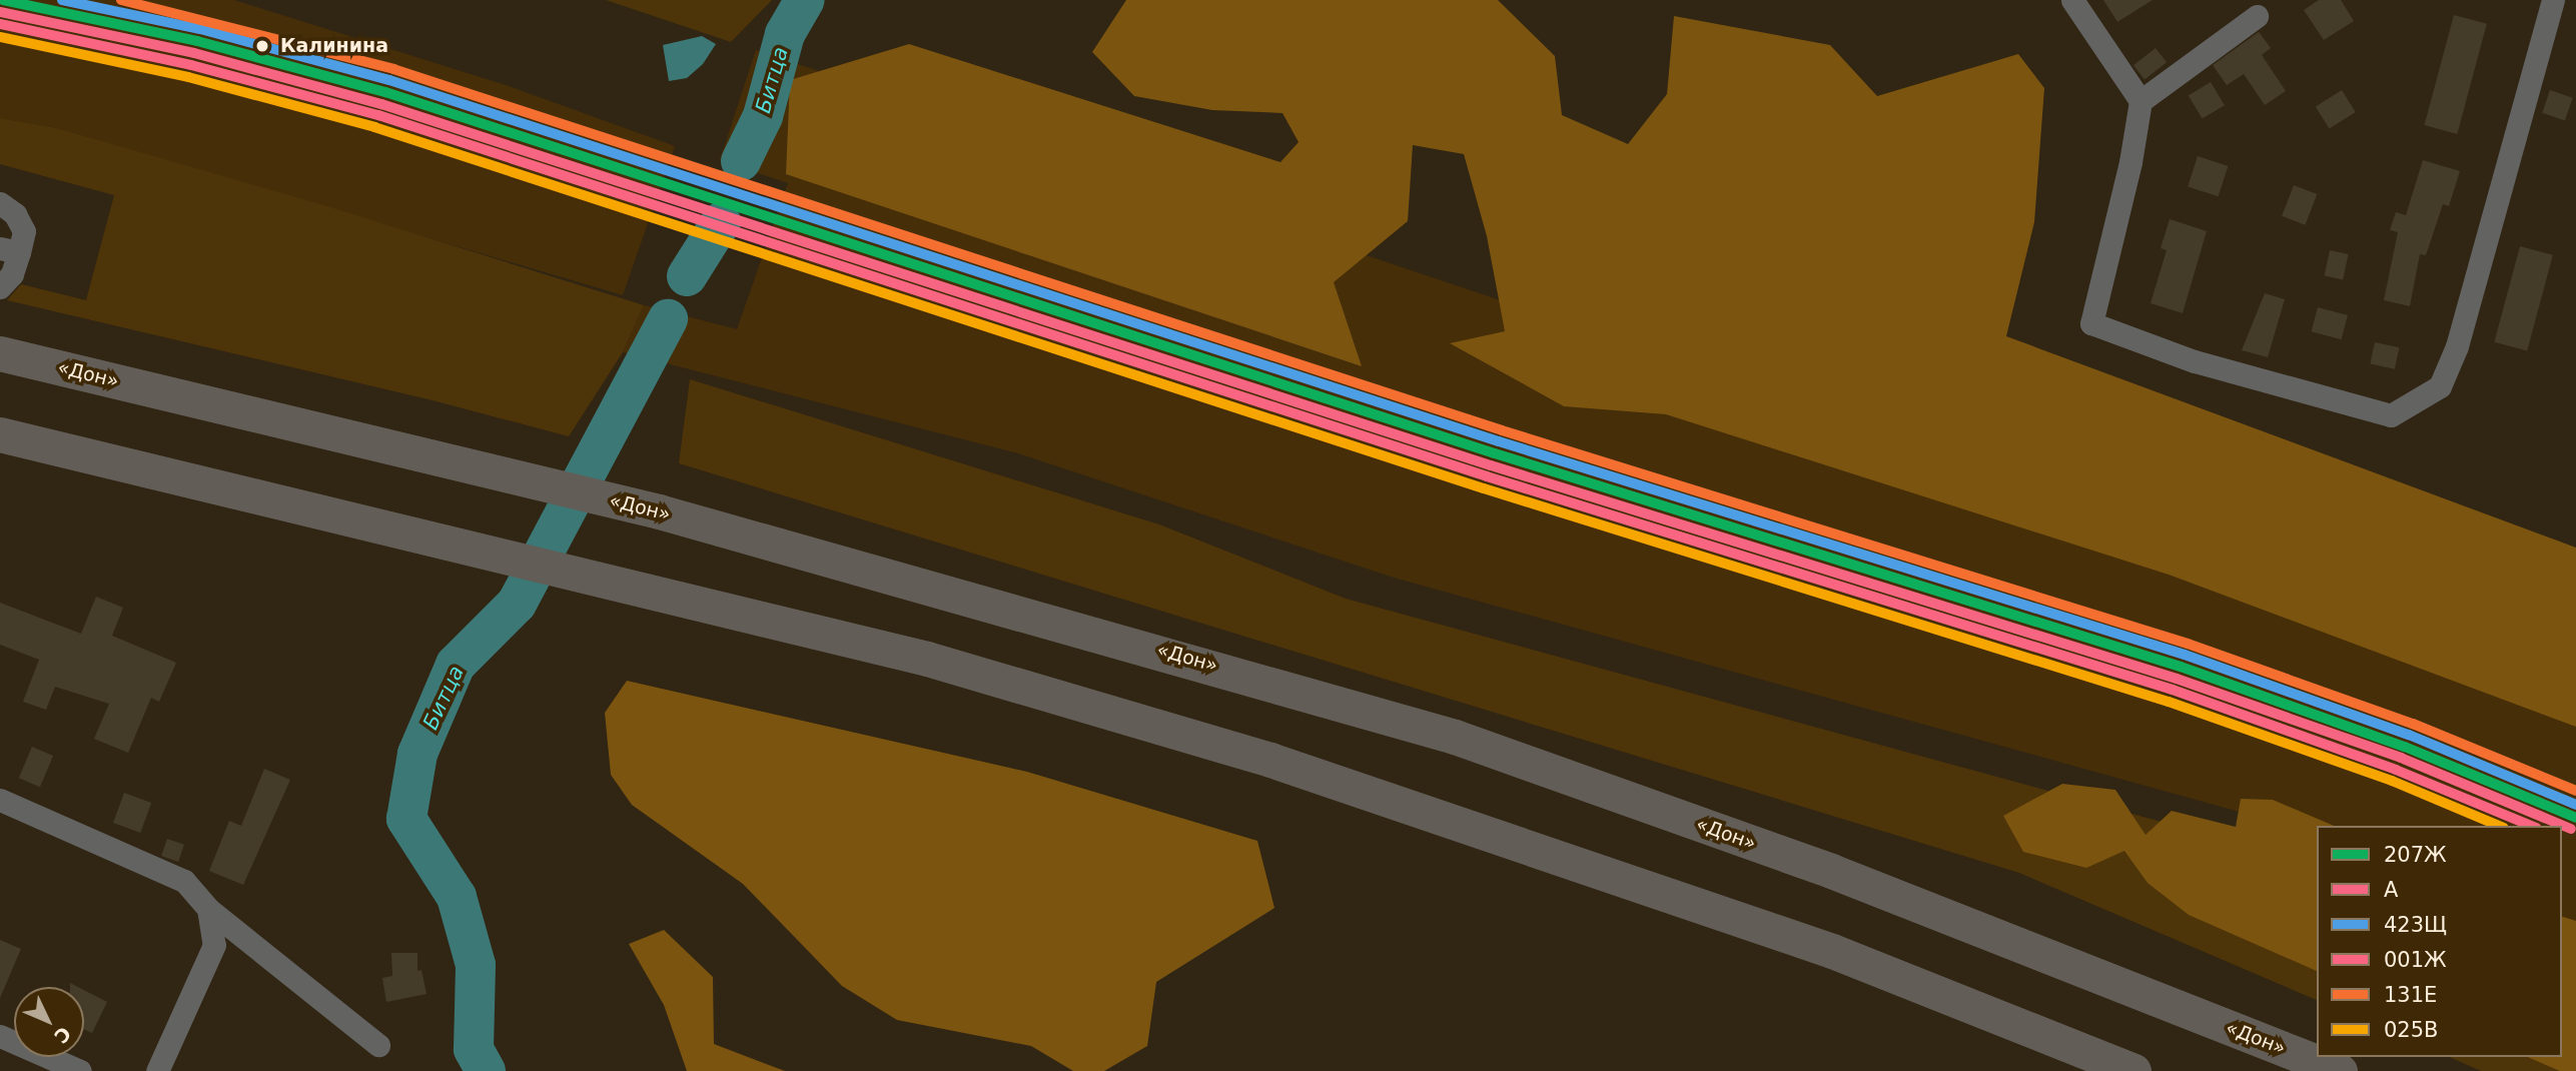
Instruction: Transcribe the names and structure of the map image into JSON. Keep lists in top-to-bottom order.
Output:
{
  "streets": {
    "highway": ["«Дон»"]
  },
  "water": ["Битца"],
  "places": ["Калинина"],
  "lines": [
    "transit line 207Ж",
    "transit line 423Щ",
    "transit line 131Е",
    "transit line A",
    "transit line 001Ж",
    "transit line 025В"
  ],
  "legend": [
    "207Ж",
    "A",
    "423Щ",
    "001Ж",
    "131Е",
    "025В"
  ],
  "north": "bottom right"
}
